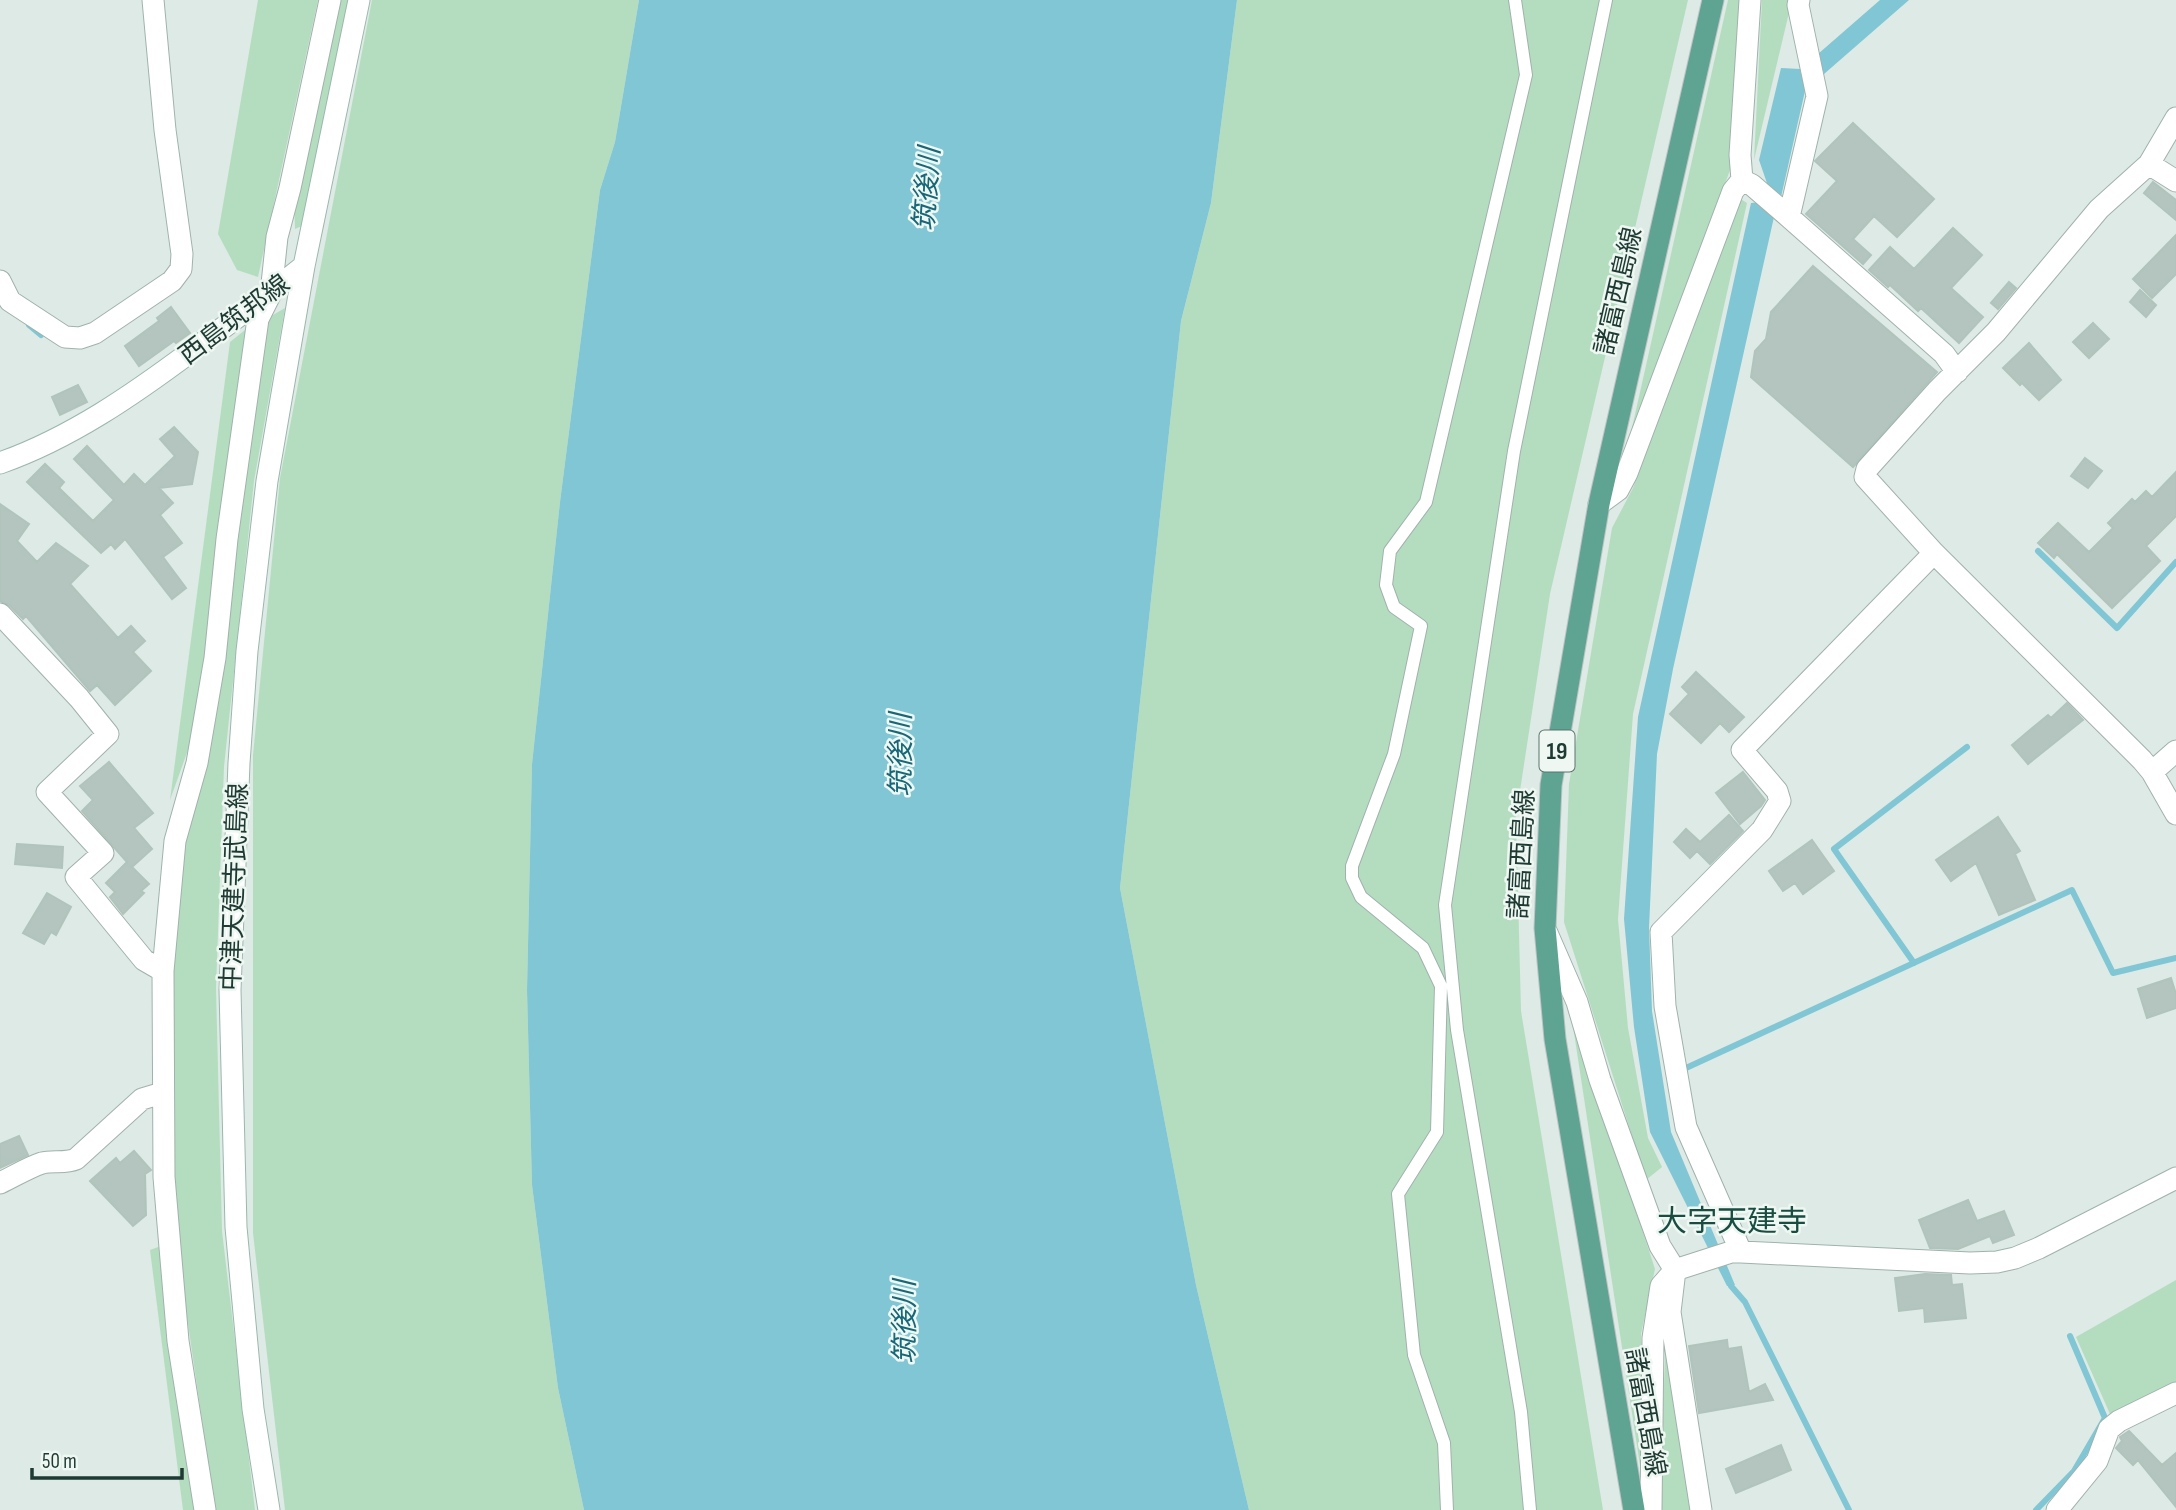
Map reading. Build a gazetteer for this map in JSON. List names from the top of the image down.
{
  "streets": {
    "main road": ["諸富西島線", "19"],
    "street": ["西島筑邦線", "中津天建寺武島線"]
  },
  "crossings": [
    ["西島筑邦線", "中津天建寺武島線"]
  ],
  "districts": ["大字天建寺"],
  "water": ["筑後川"],
  "scale_bar": "50 m"
}
